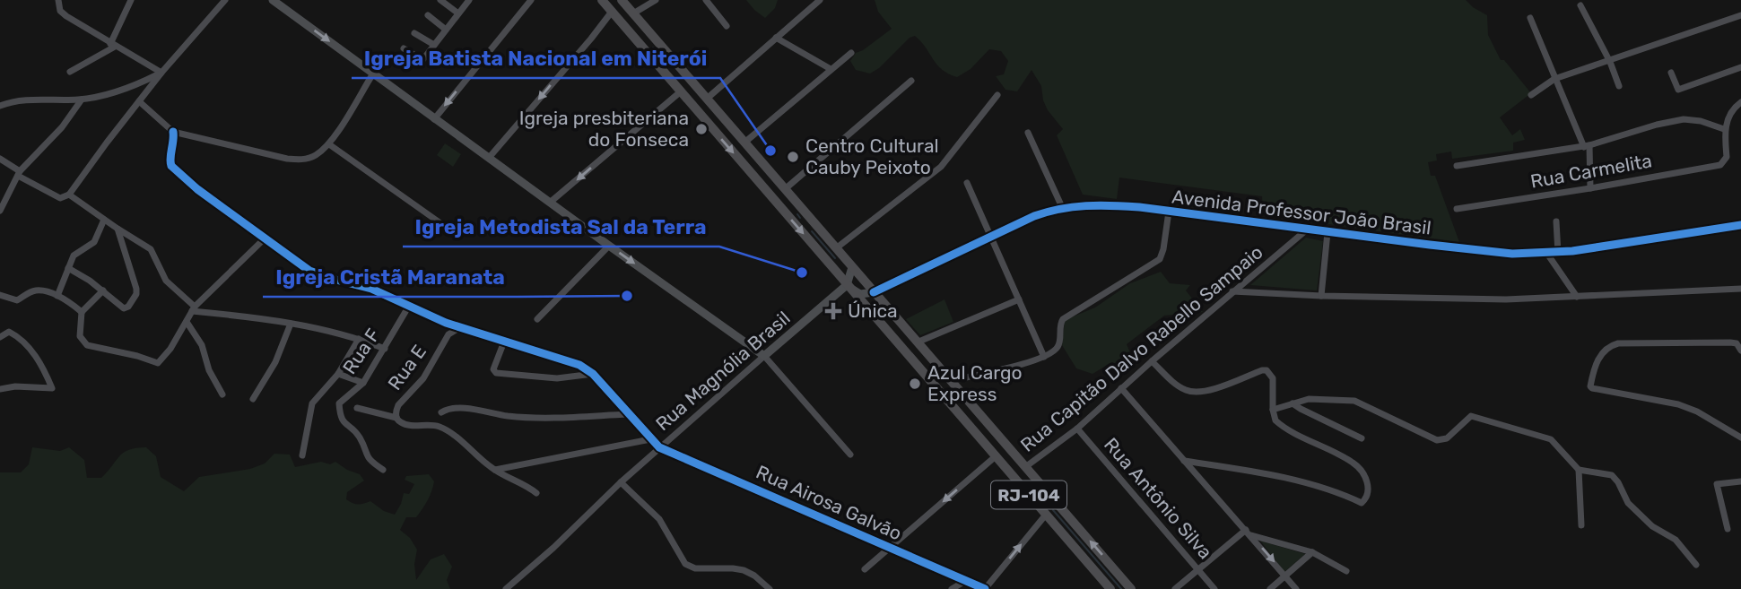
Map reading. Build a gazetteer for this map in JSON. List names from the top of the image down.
{
  "streets": {
    "highway": ["RJ-104"],
    "main road": ["Avenida Professor João Brasil", "Rua Magnólia Brasil"],
    "street": [
      "Rua Carmelita",
      "Rua Capitão Dalvo Rabello Sampaio",
      "Rua F",
      "Rua E",
      "Rua Antônio Silva",
      "Rua Airosa Galvão"
    ]
  },
  "crossings": [
    ["Avenida Professor João Brasil", "Rua Capitão Dalvo Rabello Sampaio"],
    ["Avenida Professor João Brasil", "RJ-104"],
    ["Rua Capitão Dalvo Rabello Sampaio", "RJ-104"],
    ["Rua Capitão Dalvo Rabello Sampaio", "Rua Antônio Silva"],
    ["Rua Magnólia Brasil", "RJ-104"],
    ["Rua Magnólia Brasil", "Rua Airosa Galvão"]
  ],
  "places": {
    "other": [
      "Igreja presbiteriana do Fonseca",
      "Igreja Batista Nacional em Niterói",
      "Centro Cultural Cauby Peixoto",
      "Igreja Metodista Sal da Terra",
      "Igreja Cristã Maranata",
      "Azul Cargo Express"
    ],
    "health": ["Única"]
  }
}
